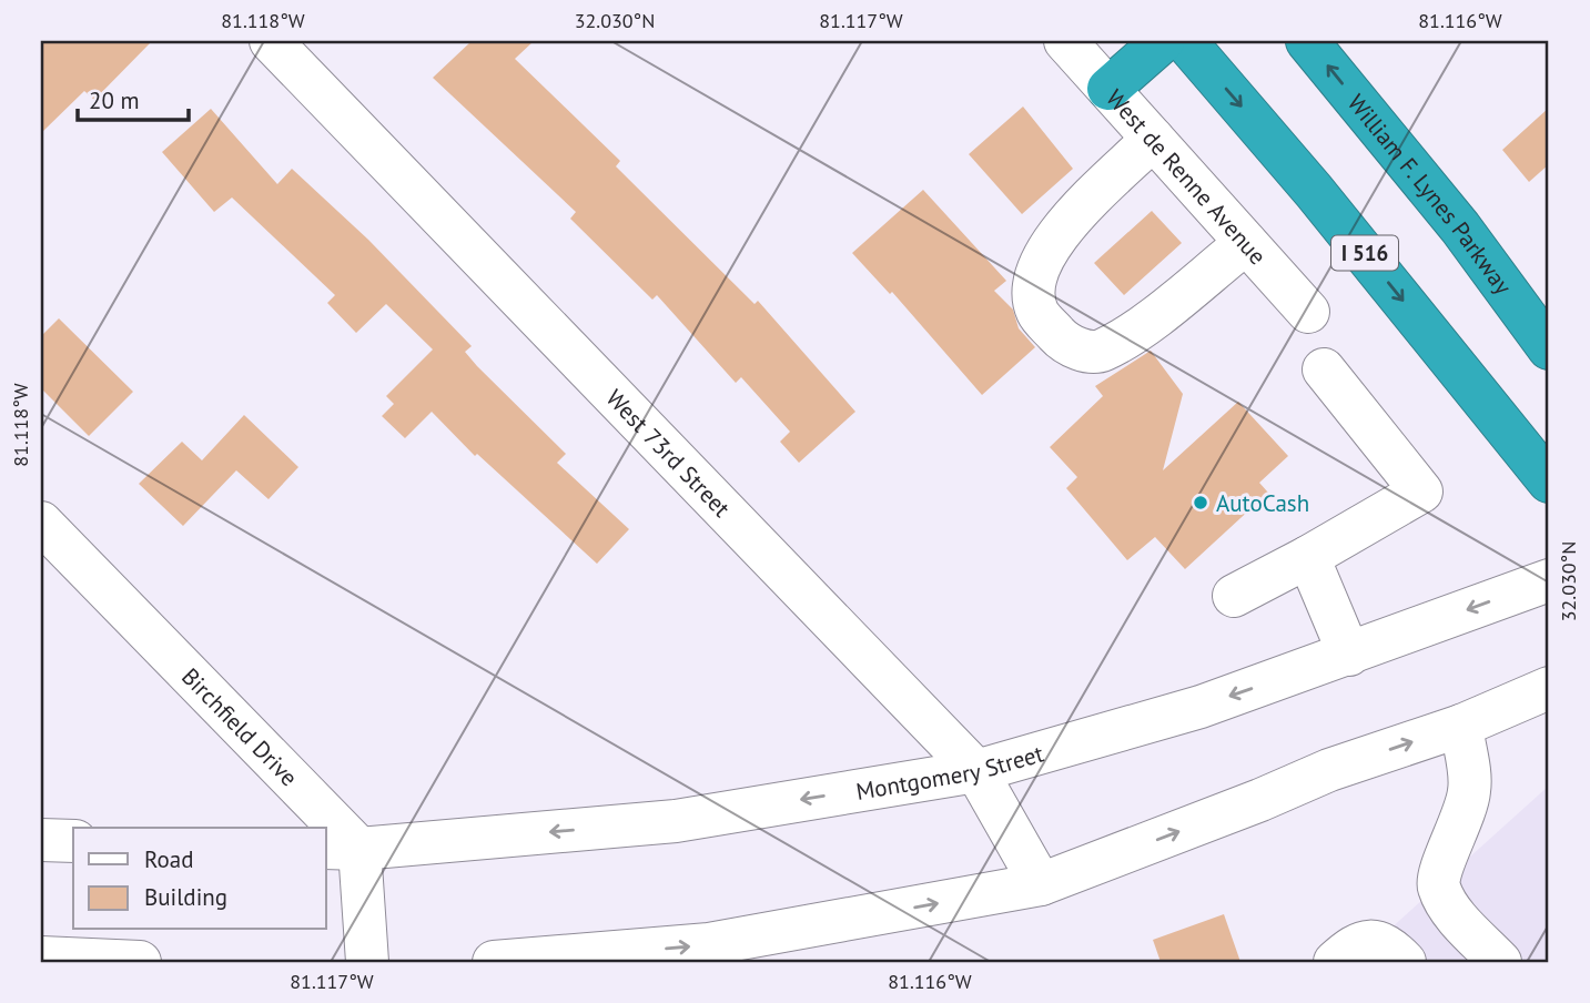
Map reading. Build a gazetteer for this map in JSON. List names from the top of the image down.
{
  "streets": {
    "highway": ["William F. Lynes Parkway", "I 516"],
    "street": [
      "West de Renne Avenue",
      "West 73rd Street",
      "Birchfield Drive",
      "Montgomery Street"
    ]
  },
  "crossings": [
    ["West 73rd Street", "Montgomery Street"],
    ["Birchfield Drive", "Montgomery Street"]
  ],
  "places": ["AutoCash"],
  "legend": ["Road", "Building"],
  "scale_bar": "20 m",
  "coordinates": [
    "81.118°W",
    "32.030°N",
    "81.117°W",
    "81.116°W"
  ]
}
